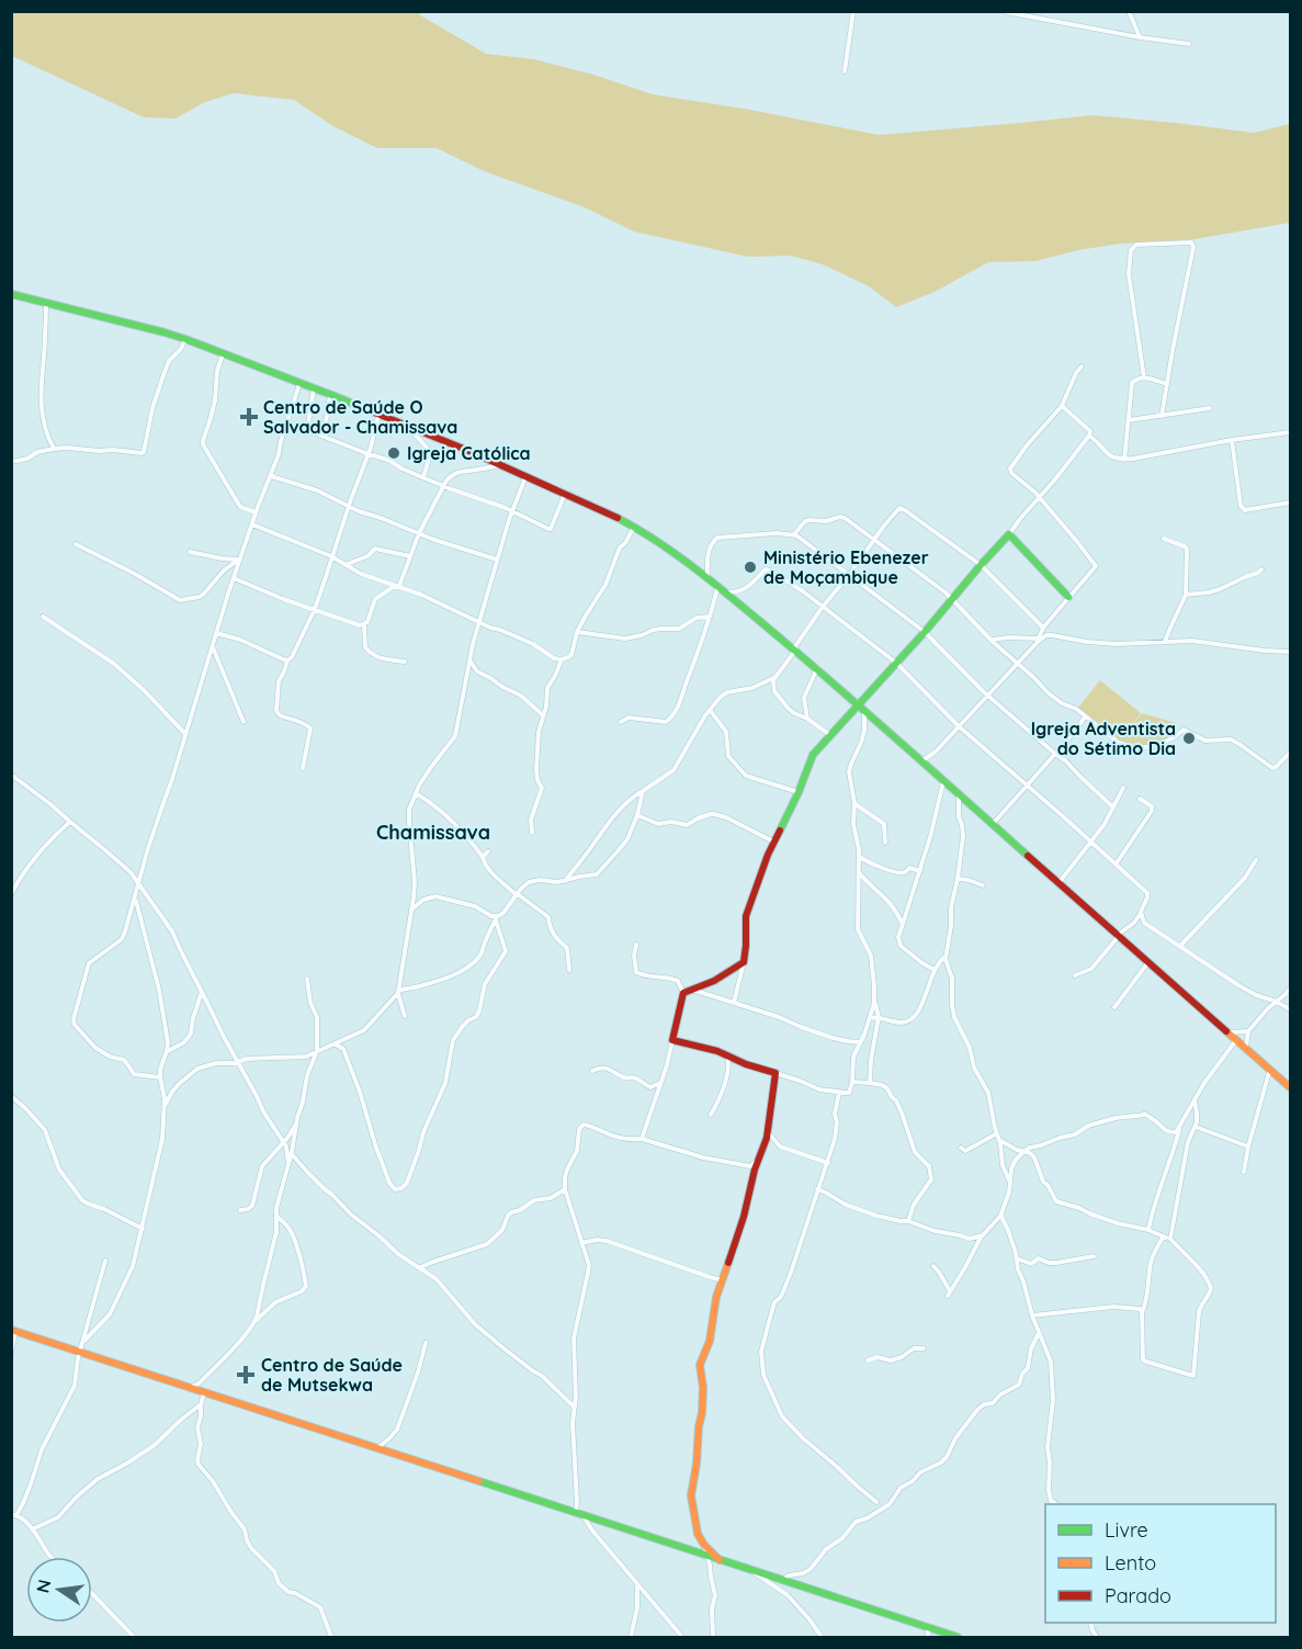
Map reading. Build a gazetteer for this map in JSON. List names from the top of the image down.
{
  "districts": ["Chamissava"],
  "places": {
    "health": ["Centro de Saúde O Salvador - Chamissava", "Centro de Saúde de Mutsekwa"],
    "other": ["Igreja Católica", "Ministério Ebenezer de Moçambique", "Igreja Adventista do Sétimo Dia"]
  },
  "legend": ["Livre", "Lento", "Parado"],
  "north": "left"
}
